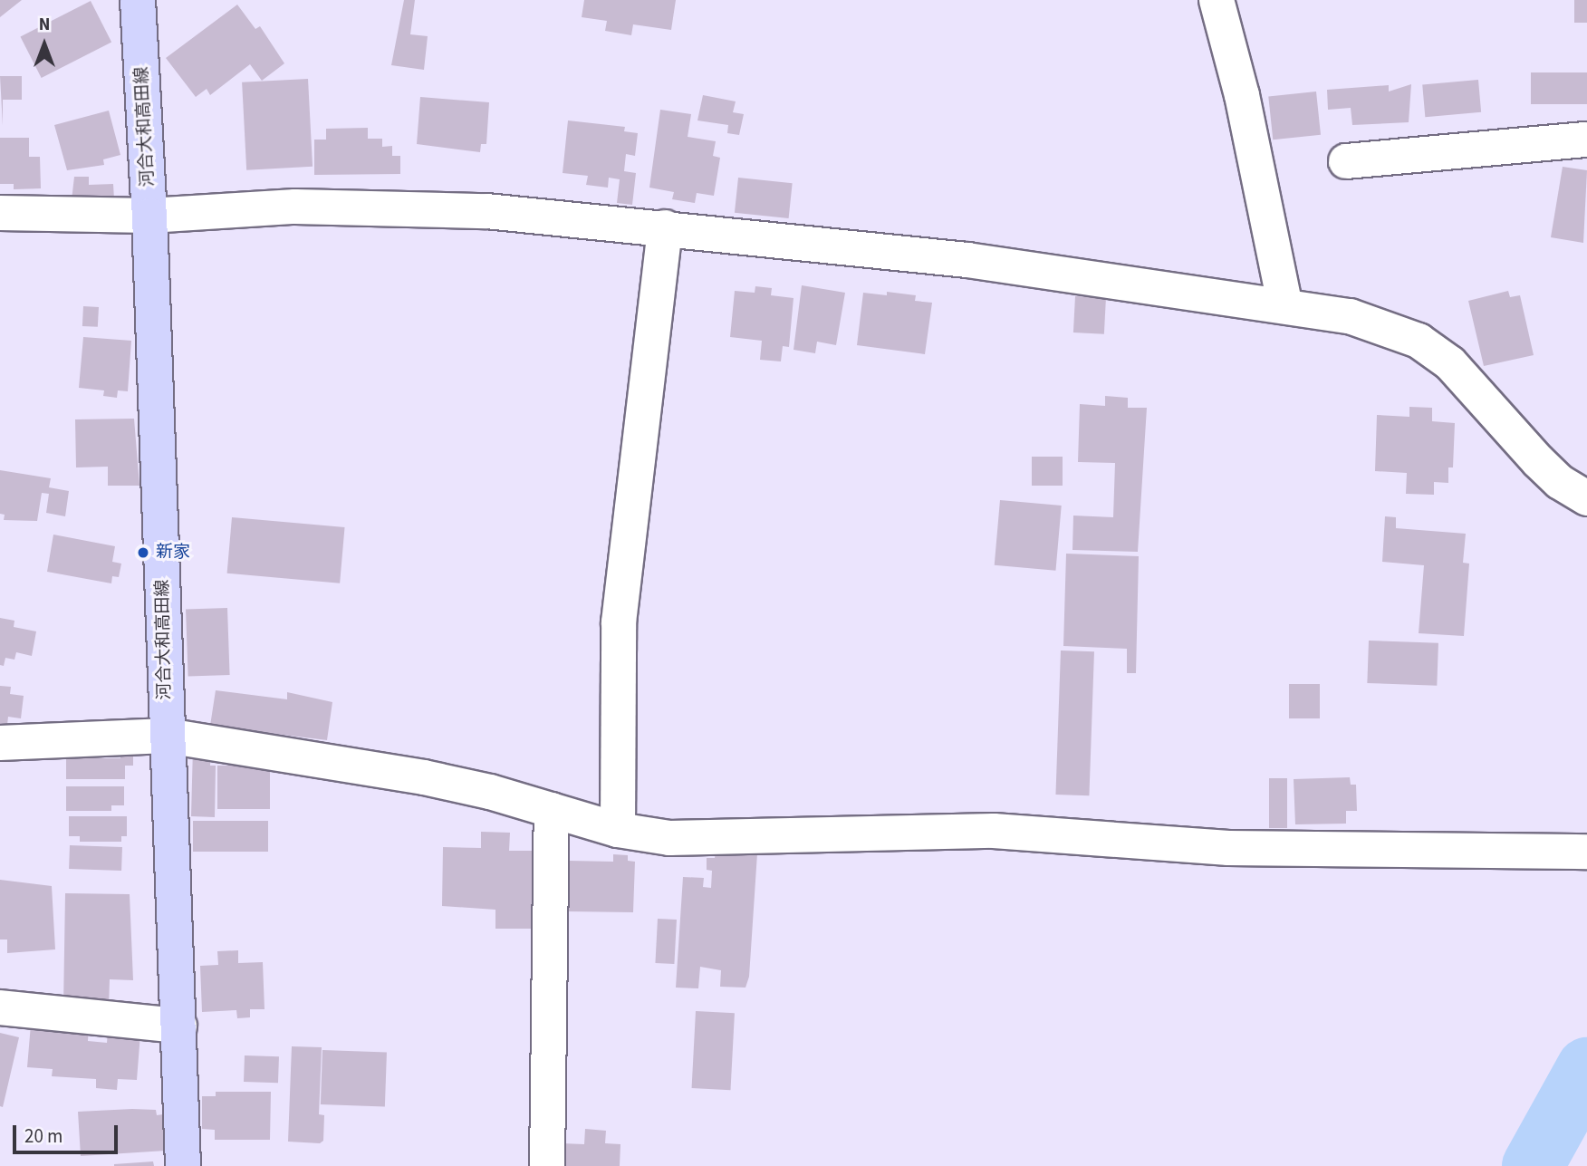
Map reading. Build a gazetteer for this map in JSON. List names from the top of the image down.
{
  "streets": {
    "main road": ["河合大和高田線"]
  },
  "places": ["新家"],
  "scale_bar": "20 m",
  "north": "top"
}
